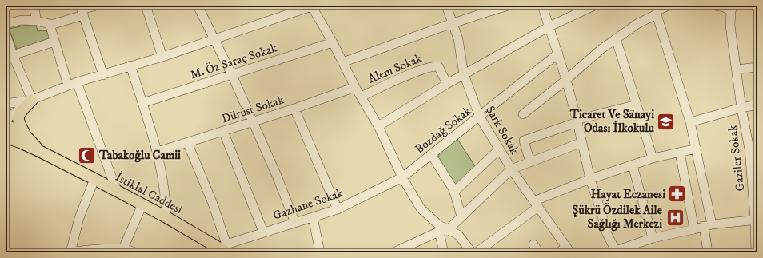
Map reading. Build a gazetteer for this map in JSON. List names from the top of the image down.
{
  "streets": {
    "main road": ["İstiklal Caddesi"],
    "street": [
      "M. Öz Saraç Sokak",
      "Alem Sokak",
      "Dürüst Sokak",
      "Bozdağ Sokak",
      "Şark Sokak",
      "Gaziler Sokak",
      "Gazhane Sokak"
    ]
  },
  "crossings": [
    ["Bozdağ Sokak", "Şark Sokak"],
    ["Bozdağ Sokak", "Gazhane Sokak"],
    ["İstiklal Caddesi", "Gazhane Sokak"]
  ],
  "places": {
    "school or university": ["Ticaret Ve Sanayi Odası İlkokulu"],
    "mosque": ["Tabakoğlu Camii"],
    "pharmacy": ["Hayat Eczanesi"],
    "hospital": ["Şükrü Özdilek Aile Sağlığı Merkezi"]
  }
}
